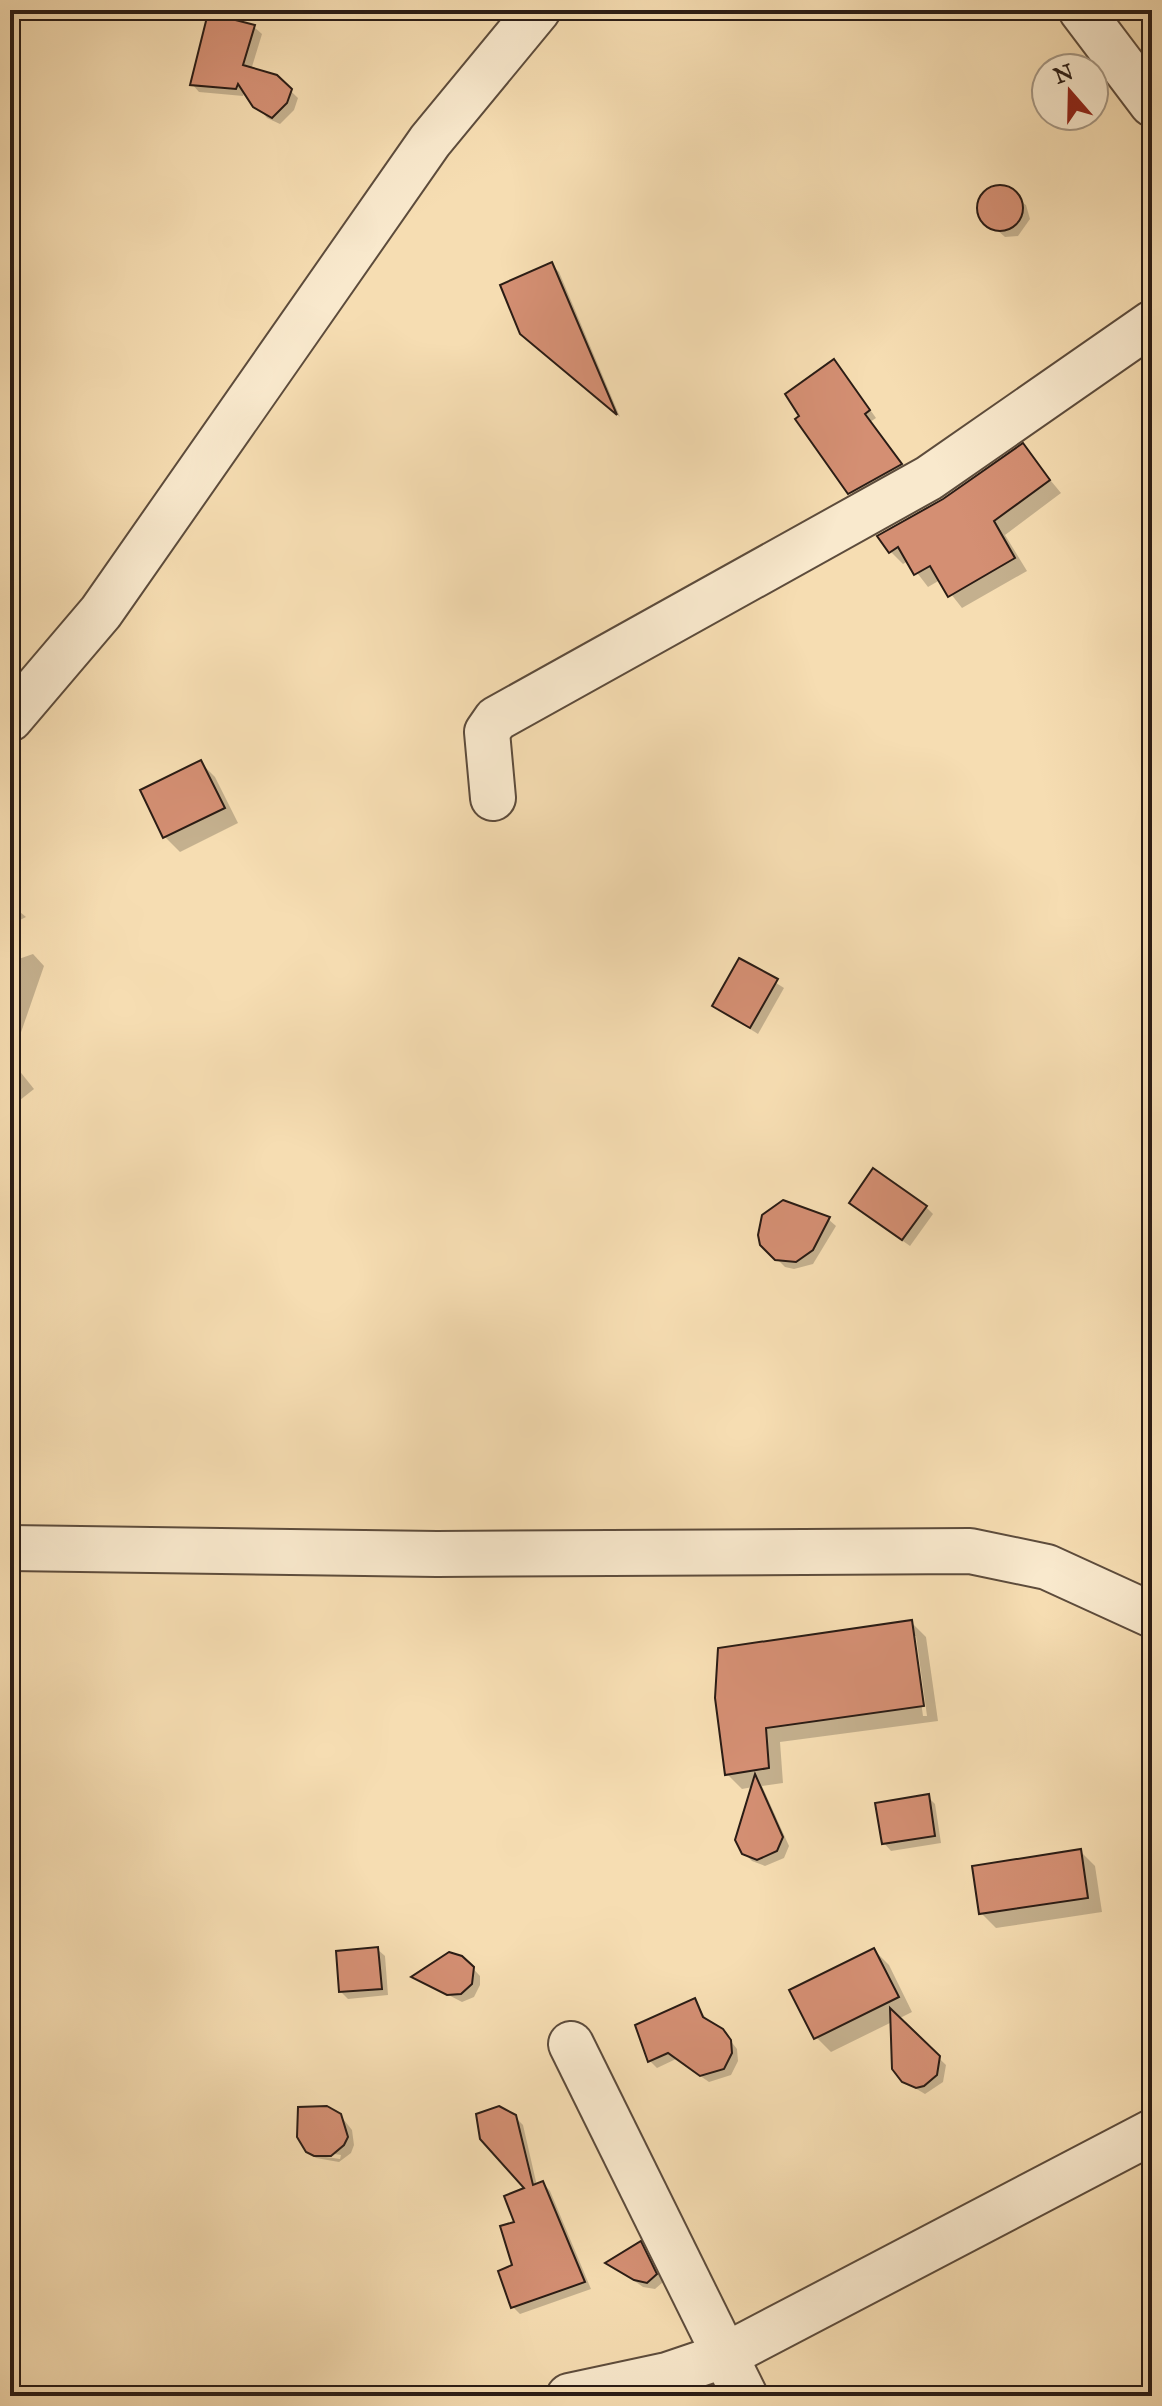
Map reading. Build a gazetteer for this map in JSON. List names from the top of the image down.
{
  "north": "top"
}
